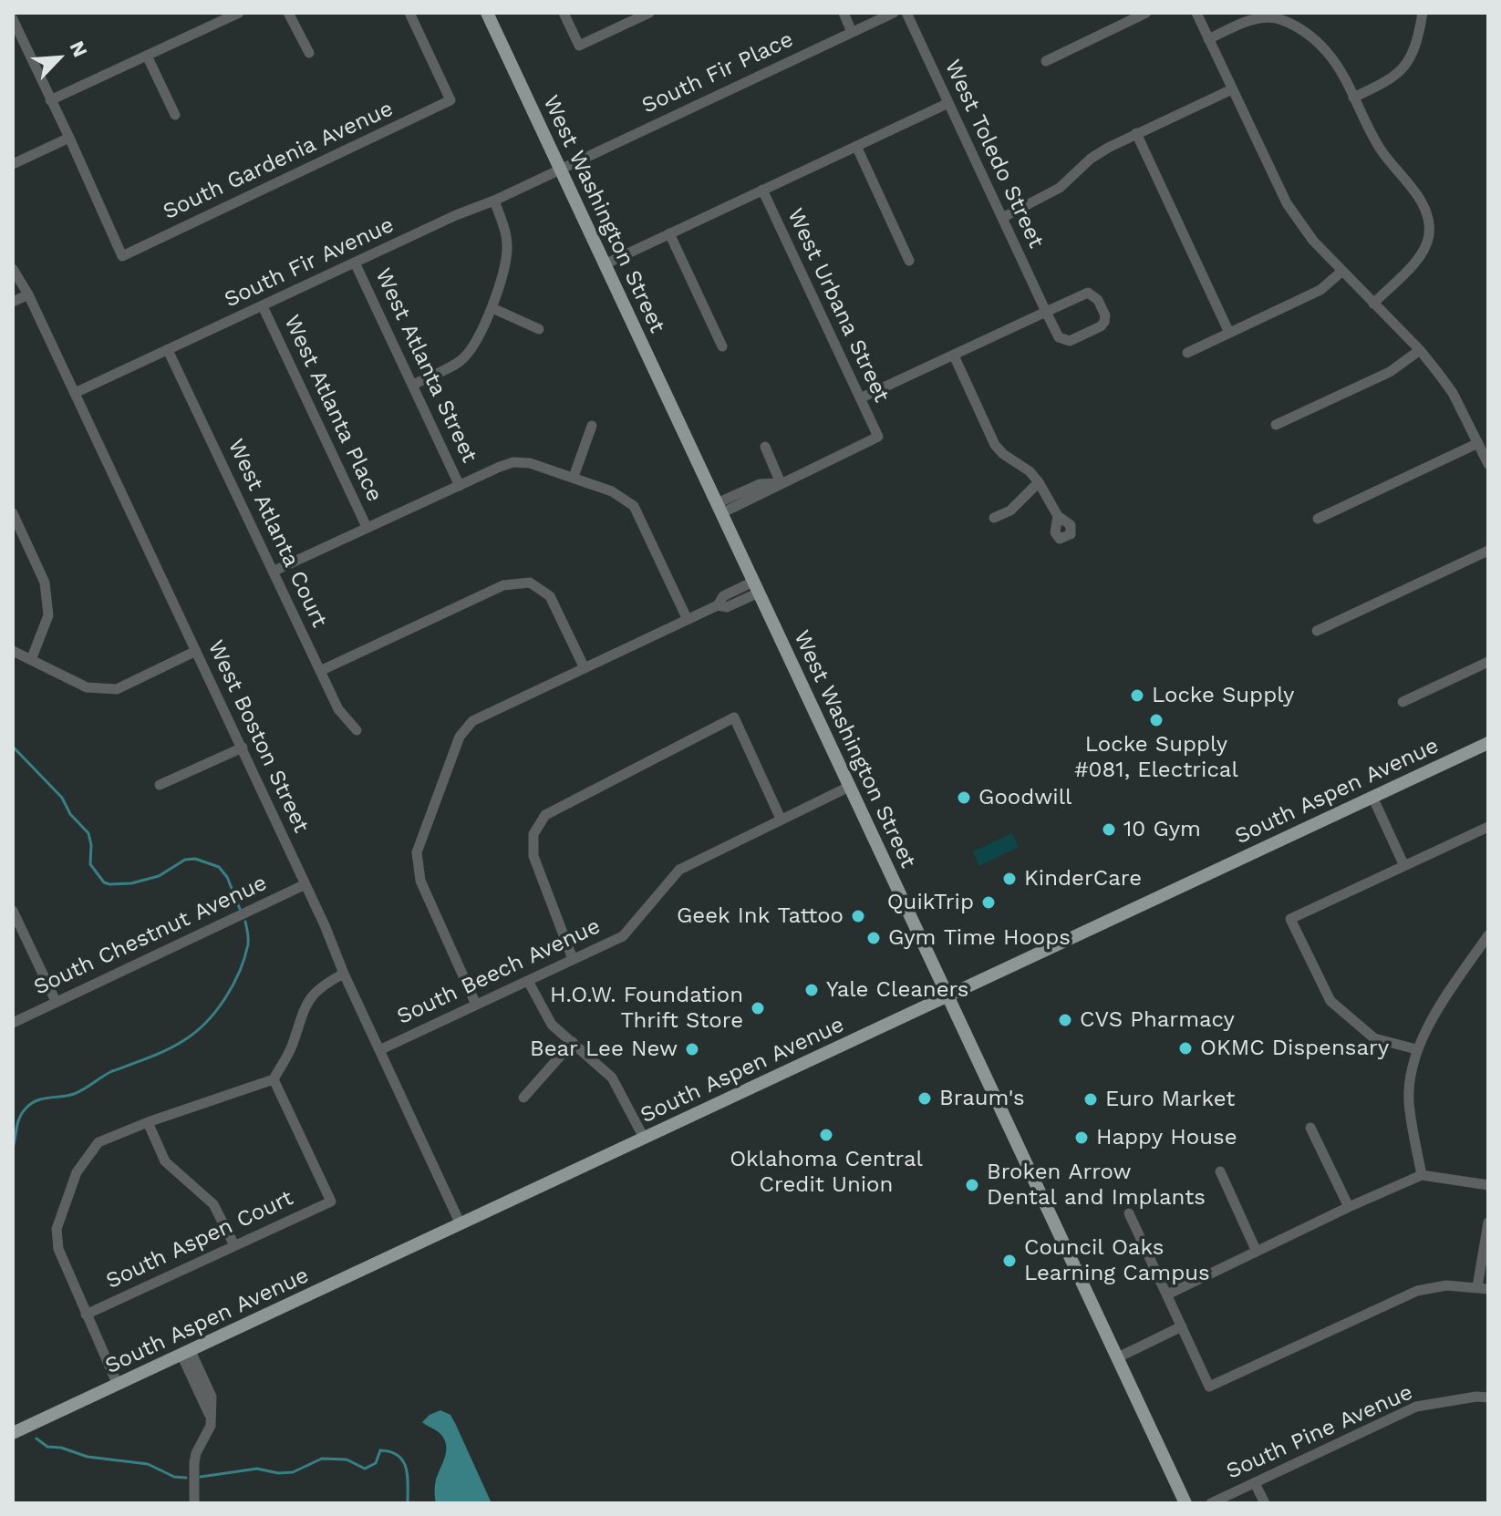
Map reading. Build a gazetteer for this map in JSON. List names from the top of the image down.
{
  "streets": {
    "main road": ["West Washington Street", "South Aspen Avenue"],
    "street": [
      "South Fir Place",
      "West Toledo Street",
      "South Gardenia Avenue",
      "South Fir Avenue",
      "West Urbana Street",
      "West Atlanta Street",
      "West Atlanta Place",
      "West Atlanta Court",
      "West Boston Street",
      "South Chestnut Avenue",
      "South Beech Avenue",
      "South Aspen Court",
      "South Pine Avenue"
    ]
  },
  "crossings": [
    ["South Fir Place", "West Washington Street"],
    ["South Fir Place", "South Fir Avenue"],
    ["West Washington Street", "South Fir Avenue"],
    ["West Washington Street", "South Aspen Avenue"],
    ["West Washington Street", "South Beech Avenue"],
    ["South Fir Avenue", "West Atlanta Street"],
    ["South Fir Avenue", "West Atlanta Place"],
    ["South Fir Avenue", "West Atlanta Court"],
    ["South Fir Avenue", "West Boston Street"],
    ["West Boston Street", "South Aspen Avenue"],
    ["West Boston Street", "South Chestnut Avenue"],
    ["West Boston Street", "South Beech Avenue"]
  ],
  "places": [
    "Locke Supply",
    "Locke Supply #081, Electrical",
    "Goodwill",
    "10 Gym",
    "KinderCare",
    "QuikTrip",
    "Geek Ink Tattoo",
    "Gym Time Hoops",
    "Yale Cleaners",
    "H.O.W. Foundation Thrift Store",
    "CVS Pharmacy",
    "OKMC Dispensary",
    "Bear Lee New",
    "Braum's",
    "Euro Market",
    "Oklahoma Central Credit Union",
    "Happy House",
    "Broken Arrow Dental and Implants",
    "Council Oaks Learning Campus"
  ],
  "north": "top right"
}
